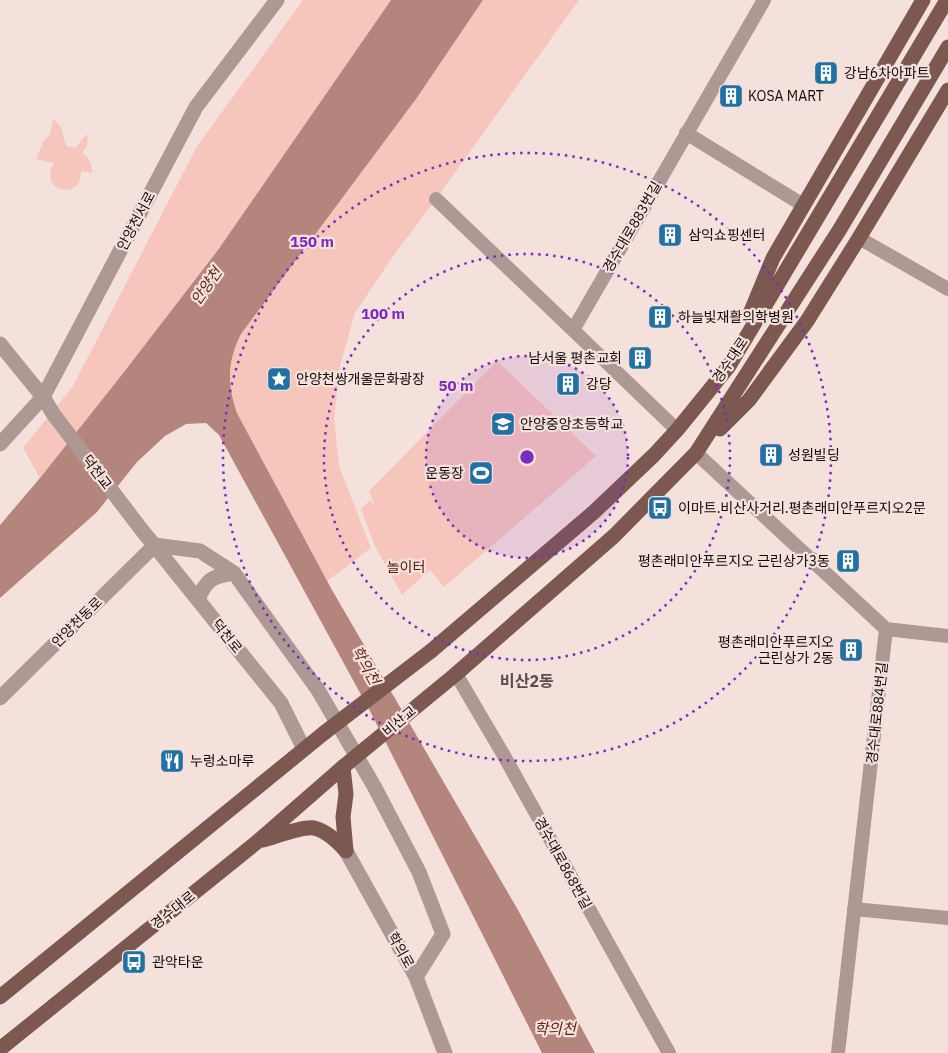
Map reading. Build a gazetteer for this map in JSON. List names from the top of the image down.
{
  "streets": {
    "main road": ["경수대로", "비산교"],
    "street": [
      "안양천서로",
      "경수대로883번길",
      "덕천교",
      "안양천동로",
      "덕천로",
      "경수대로884번길",
      "경수대로868번길",
      "학의로"
    ]
  },
  "crossings": [
    ["안양천서로", "덕천교"],
    ["경수대로", "덕천로"],
    ["경수대로", "비산교"],
    ["경수대로", "경수대로868번길"],
    ["덕천교", "덕천로"],
    ["안양천동로", "덕천로"],
    ["비산교", "경수대로868번길"]
  ],
  "districts": ["비산2동"],
  "water": ["안양천", "학의천"],
  "parks": ["놀이터"],
  "places": {
    "building": [
      "강남6차아파트",
      "KOSA MART",
      "삼익쇼핑센터",
      "하늘빛재활의학병원",
      "남서울 평촌교회",
      "강당",
      "성원빌딩",
      "평촌래미안푸르지오 근린상가3동",
      "평촌래미안푸르지오 근린상가 2동"
    ],
    "place": ["안양천쌍개울문화광장"],
    "school or university": ["안양중앙초등학교"],
    "sports": ["운동장"],
    "bus stop": ["이마트.비산사거리.평촌래미안푸르지오2문", "관악타운"],
    "restaurant": ["누렁소마루"]
  },
  "rings": ["150 m", "100 m", "50 m"]
}
